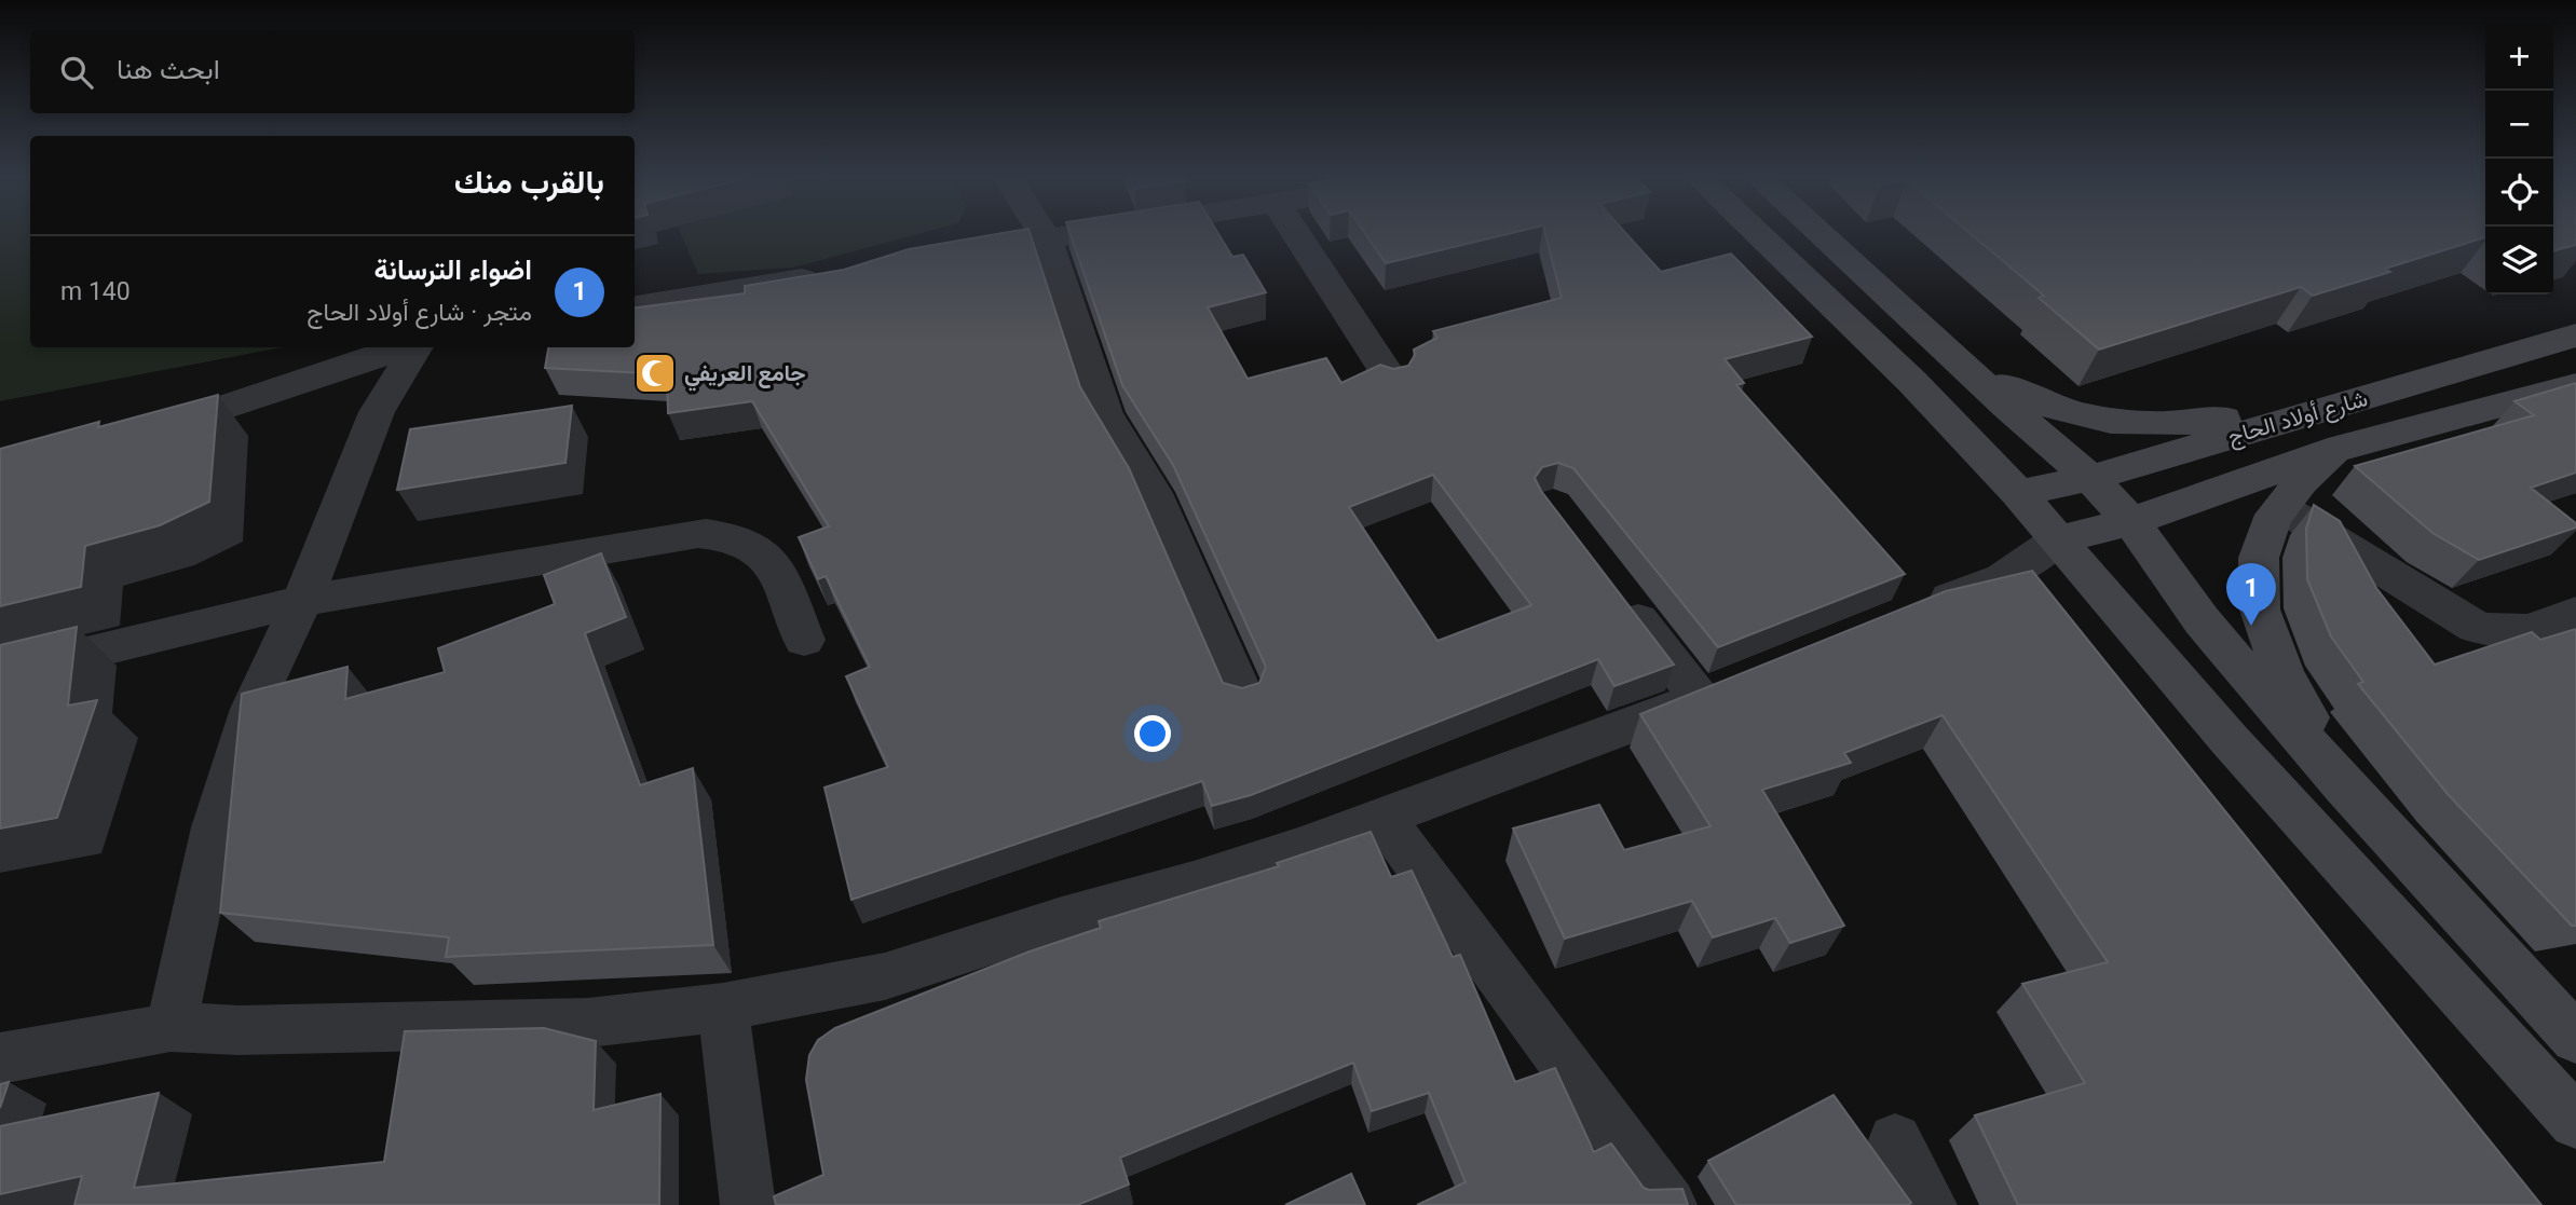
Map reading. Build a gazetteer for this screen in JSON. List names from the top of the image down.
{
  "streets": {
    "main road": ["شارع أولاد الحاج"]
  },
  "places": {
    "mosque": ["جامع العريفي"]
  },
  "page": {
    "map_buttons": ["+", "−"],
    "search": "ابحث هنا",
    "heading": "بالقرب منك",
    "list": [
      {
        "mark": "1",
        "name": "اضواء الترسانة",
        "note": "متجر · شارع أولاد الحاج",
        "value": "140 m"
      }
    ],
    "pins": "1"
  }
}
